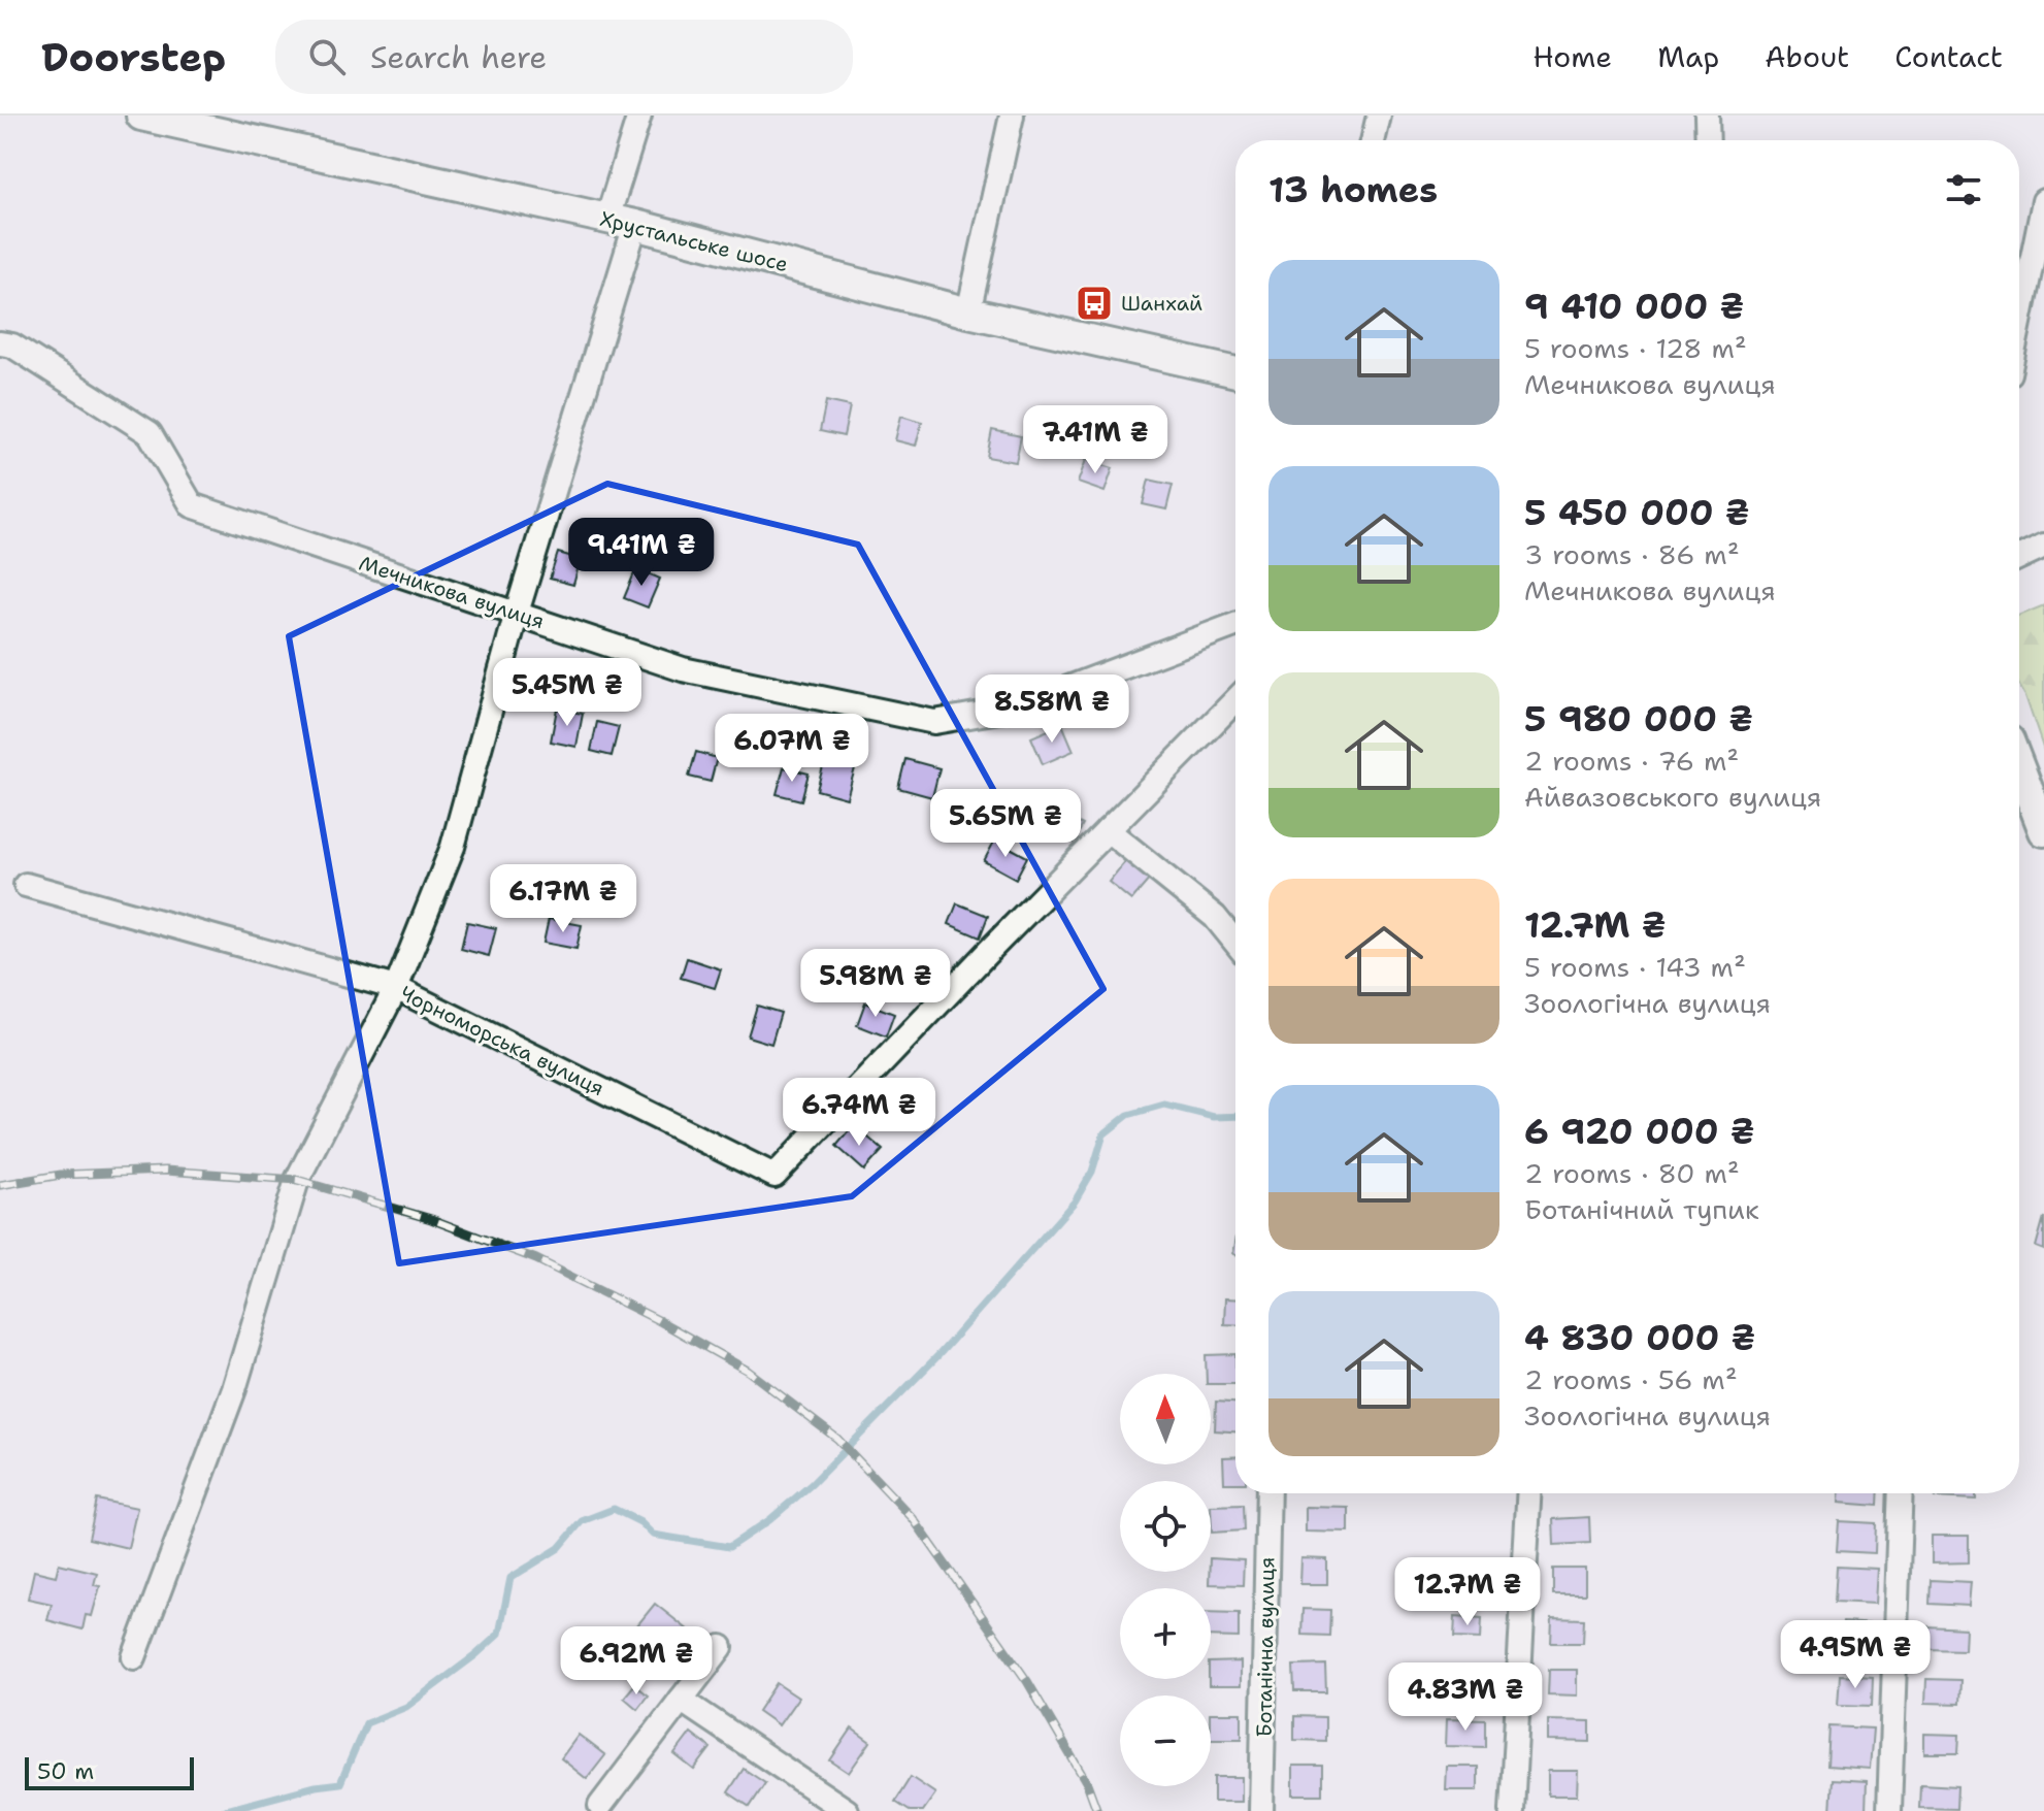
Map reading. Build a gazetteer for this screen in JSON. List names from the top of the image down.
{
  "streets": {
    "street": [
      "Хрустальське шосе",
      "Мечникова вулиця",
      "Чорноморська вулиця",
      "Ботанічна вулиця"
    ]
  },
  "places": {
    "bus stop": ["Шанхай"]
  },
  "scale_bar": "50 m",
  "north": "top",
  "page": {
    "header": "Doorstep",
    "search": "Search here",
    "nav": [
      "Home",
      "Map",
      "About",
      "Contact"
    ],
    "heading": "13 homes",
    "list": [
      {
        "name": "9 410 000 ₴",
        "note": "5 rooms · 128 m² · Мечникова вулиця"
      },
      {
        "name": "5 450 000 ₴",
        "note": "3 rooms · 86 m² · Мечникова вулиця"
      },
      {
        "name": "5 980 000 ₴",
        "note": "2 rooms · 76 m² · Айвазовського вулиця"
      },
      {
        "name": "12.7M ₴",
        "note": "5 rooms · 143 m² · Зоологічна вулиця"
      },
      {
        "name": "6 920 000 ₴",
        "note": "2 rooms · 80 m² · Ботанічний тупик"
      },
      {
        "name": "4 830 000 ₴",
        "note": "2 rooms · 56 m² · Зоологічна вулиця"
      }
    ],
    "price": [
      "7.41M ₴",
      "9.41M ₴",
      "5.45M ₴",
      "8.58M ₴",
      "6.07M ₴",
      "5.65M ₴",
      "6.17M ₴",
      "5.98M ₴",
      "6.74M ₴",
      "12.7M ₴",
      "4.95M ₴",
      "6.92M ₴",
      "4.83M ₴"
    ],
    "map_buttons": ["+", "−"],
    "scale": "50 m"
  }
}
